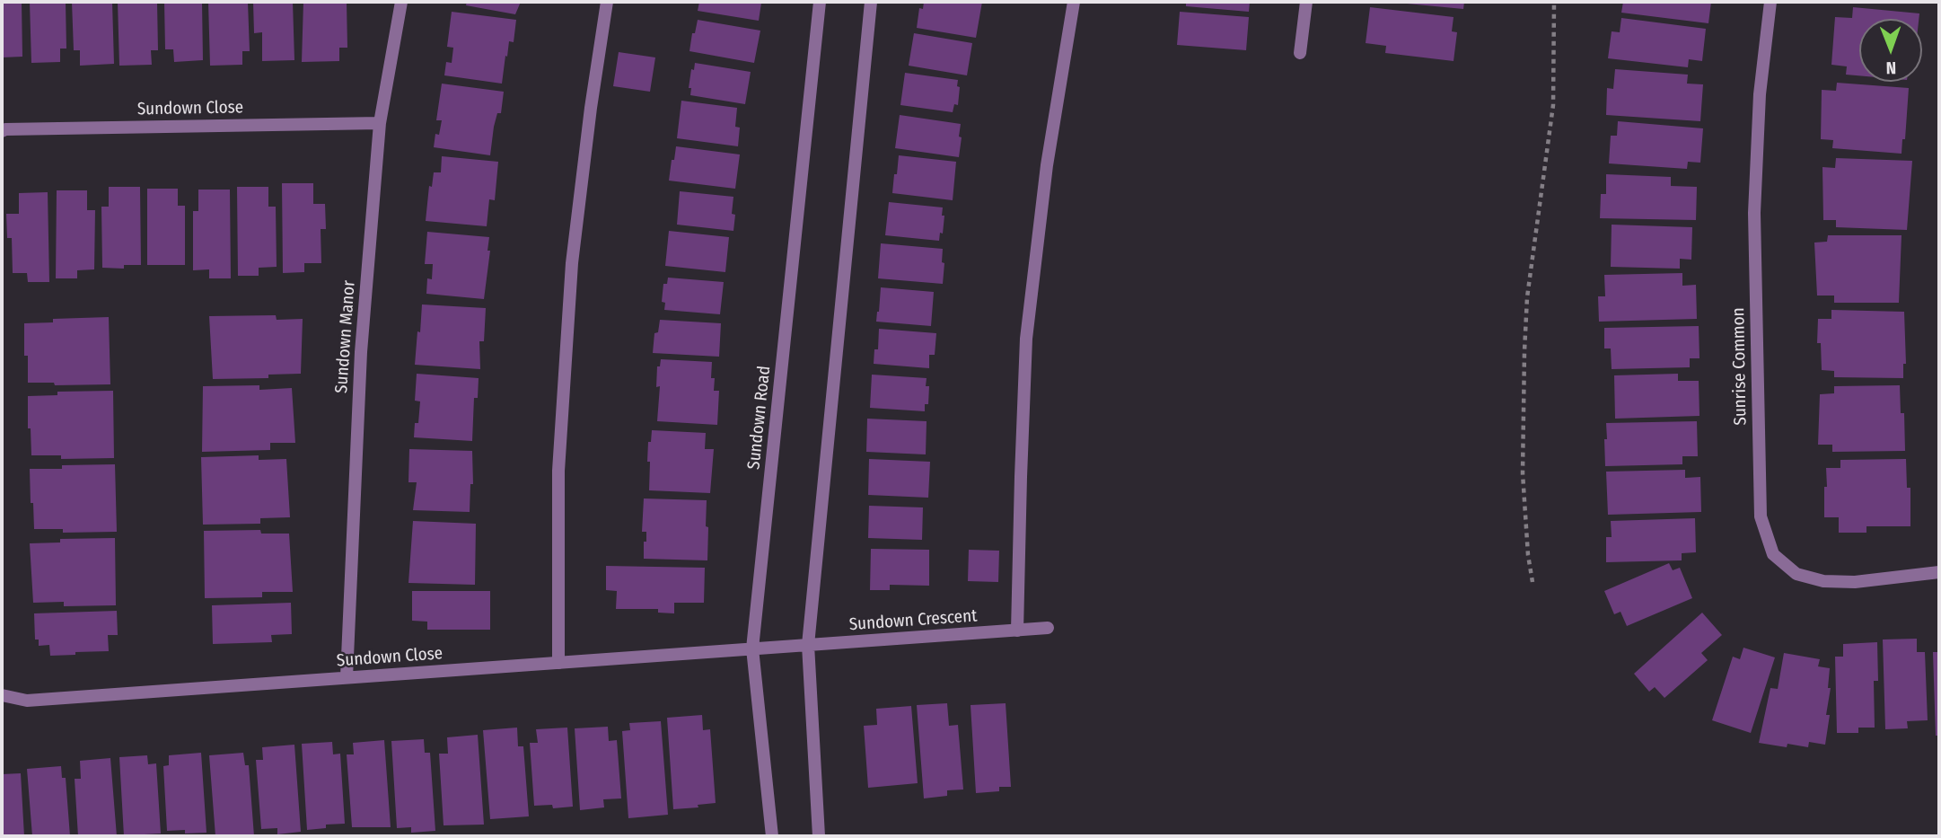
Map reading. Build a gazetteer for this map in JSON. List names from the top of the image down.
{
  "streets": {
    "street": [
      "Sundown Close",
      "Sundown Manor",
      "Sunrise Common",
      "Sundown Road",
      "Sundown Crescent"
    ]
  },
  "crossings": [
    ["Sundown Close", "Sundown Manor"],
    ["Sundown Close", "Sundown Road"],
    ["Sundown Close", "Sundown Crescent"]
  ],
  "north": "bottom"
}
